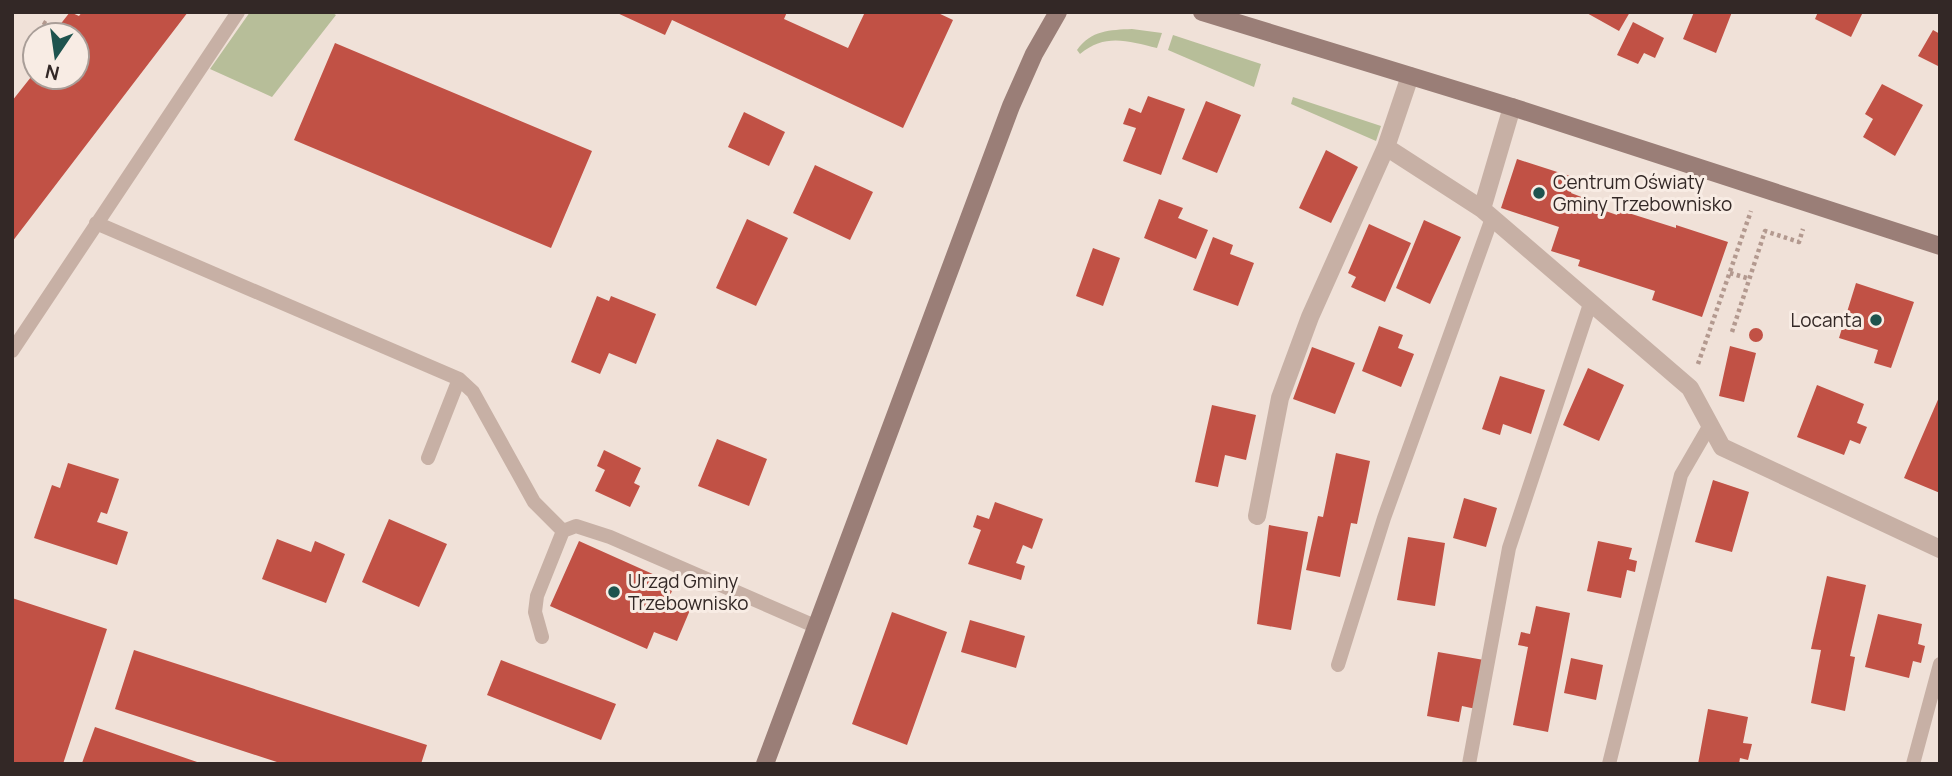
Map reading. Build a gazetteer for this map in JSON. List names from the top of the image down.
{
  "places": ["Centrum Oświaty Gminy Trzebownisko", "Locanta", "Urząd Gminy Trzebownisko"],
  "north": "bottom"
}
